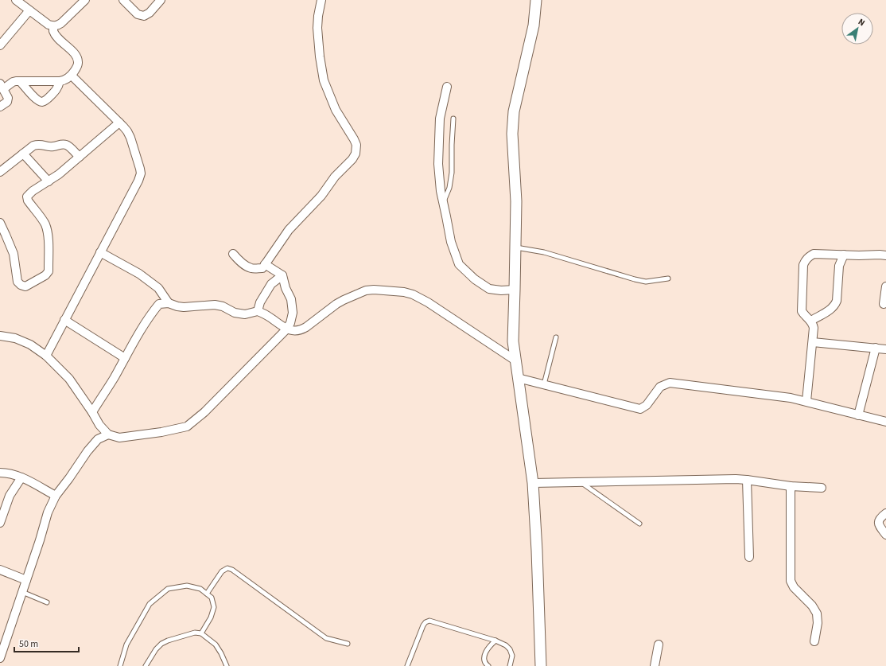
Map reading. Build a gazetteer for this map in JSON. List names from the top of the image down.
{
  "scale_bar": "50 m",
  "north": "top right"
}
